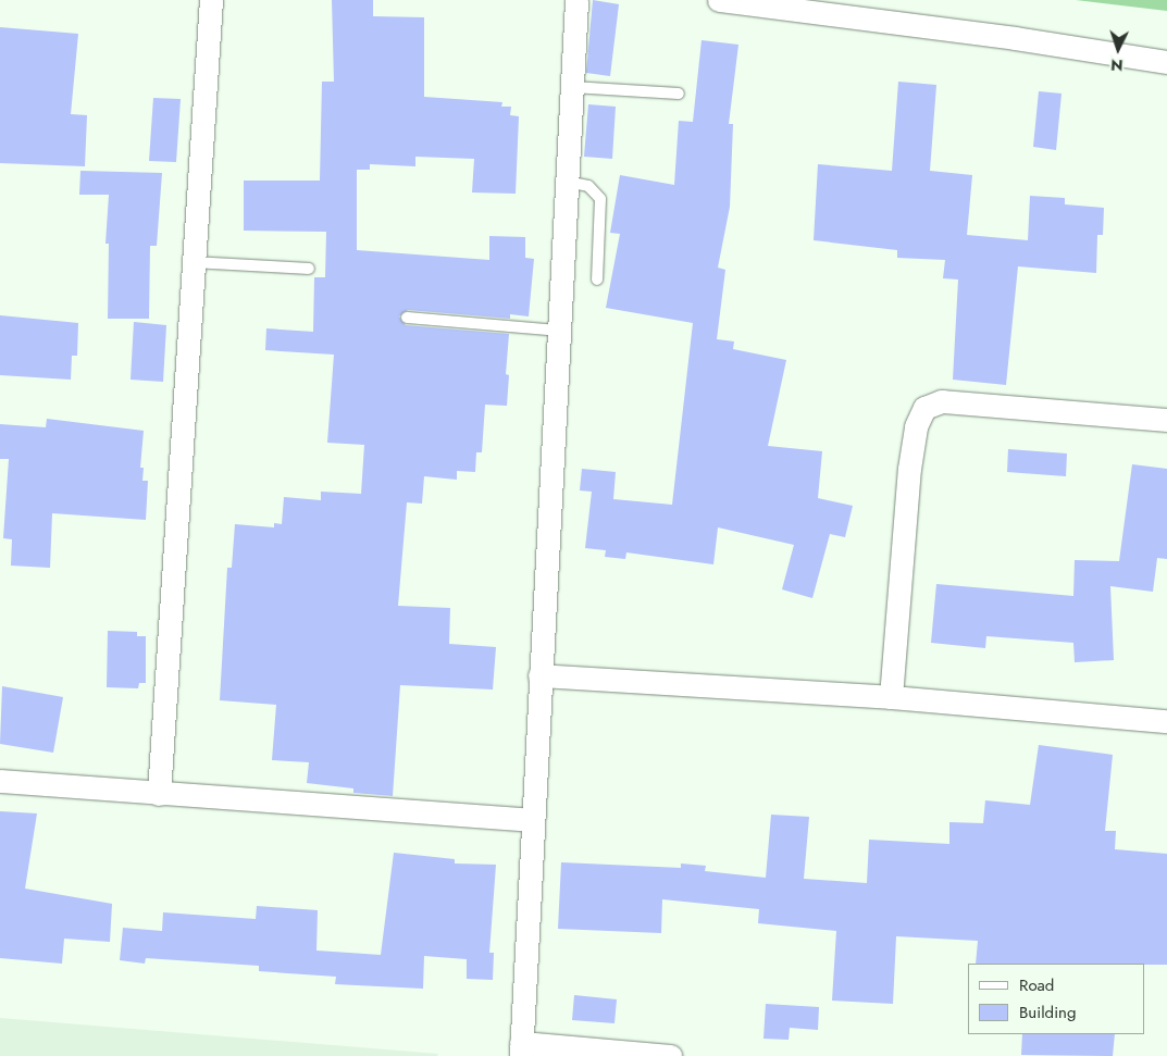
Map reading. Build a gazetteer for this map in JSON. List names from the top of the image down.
{
  "legend": ["Road", "Building"],
  "north": "bottom"
}
